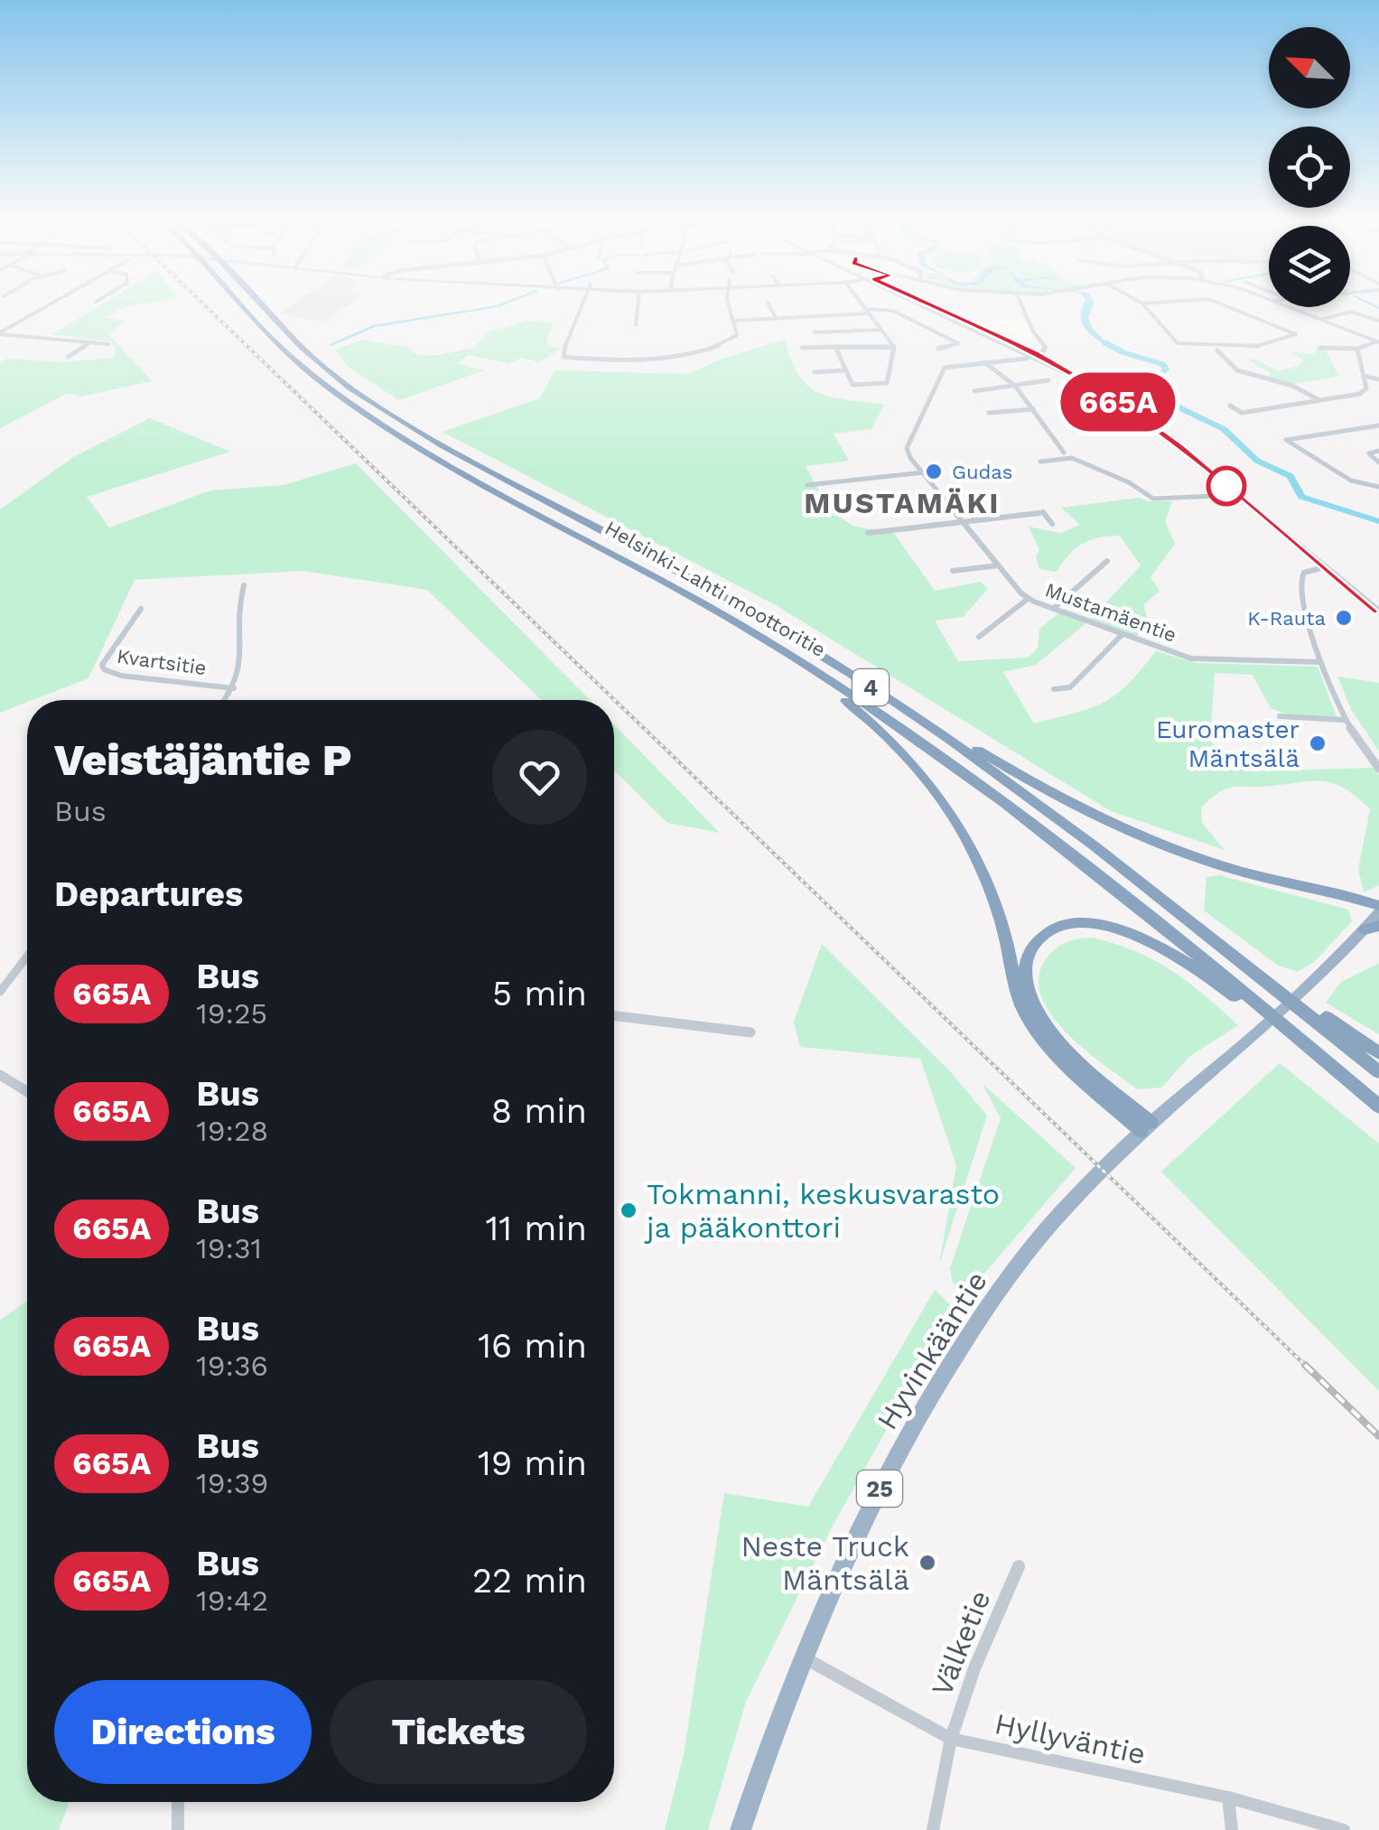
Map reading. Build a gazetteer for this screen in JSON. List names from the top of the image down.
{
  "streets": {
    "highway": [
      "Helsinki-Lahti moottoritie",
      "4",
      "Hyvinkääntie",
      "25"
    ],
    "street": [
      "Mustamäentie",
      "Kvartsitie",
      "Välketie",
      "Hyllyväntie"
    ]
  },
  "crossings": [
    ["Hyvinkääntie", "Hyllyväntie"],
    ["Välketie", "Hyllyväntie"]
  ],
  "districts": ["MUSTAMÄKI"],
  "places": [
    "Gudas",
    "K-Rauta",
    "Euromaster Mäntsälä",
    "Tokmanni, keskusvarasto ja pääkonttori",
    "Neste Truck Mäntsälä"
  ],
  "lines": ["bus line 665A"],
  "north": "top left",
  "page": {
    "on_map": "665A",
    "heading": [
      ["Veistäjäntie P", "Bus"],
      "Departures"
    ],
    "list": [
      {
        "mark": "665A",
        "name": "Bus",
        "note": "19:25",
        "value": "5 min"
      },
      {
        "mark": "665A",
        "name": "Bus",
        "note": "19:28",
        "value": "8 min"
      },
      {
        "mark": "665A",
        "name": "Bus",
        "note": "19:31",
        "value": "11 min"
      },
      {
        "mark": "665A",
        "name": "Bus",
        "note": "19:36",
        "value": "16 min"
      },
      {
        "mark": "665A",
        "name": "Bus",
        "note": "19:39",
        "value": "19 min"
      },
      {
        "mark": "665A",
        "name": "Bus",
        "note": "19:42",
        "value": "22 min"
      }
    ],
    "buttons": ["Directions", "Tickets"]
  }
}
